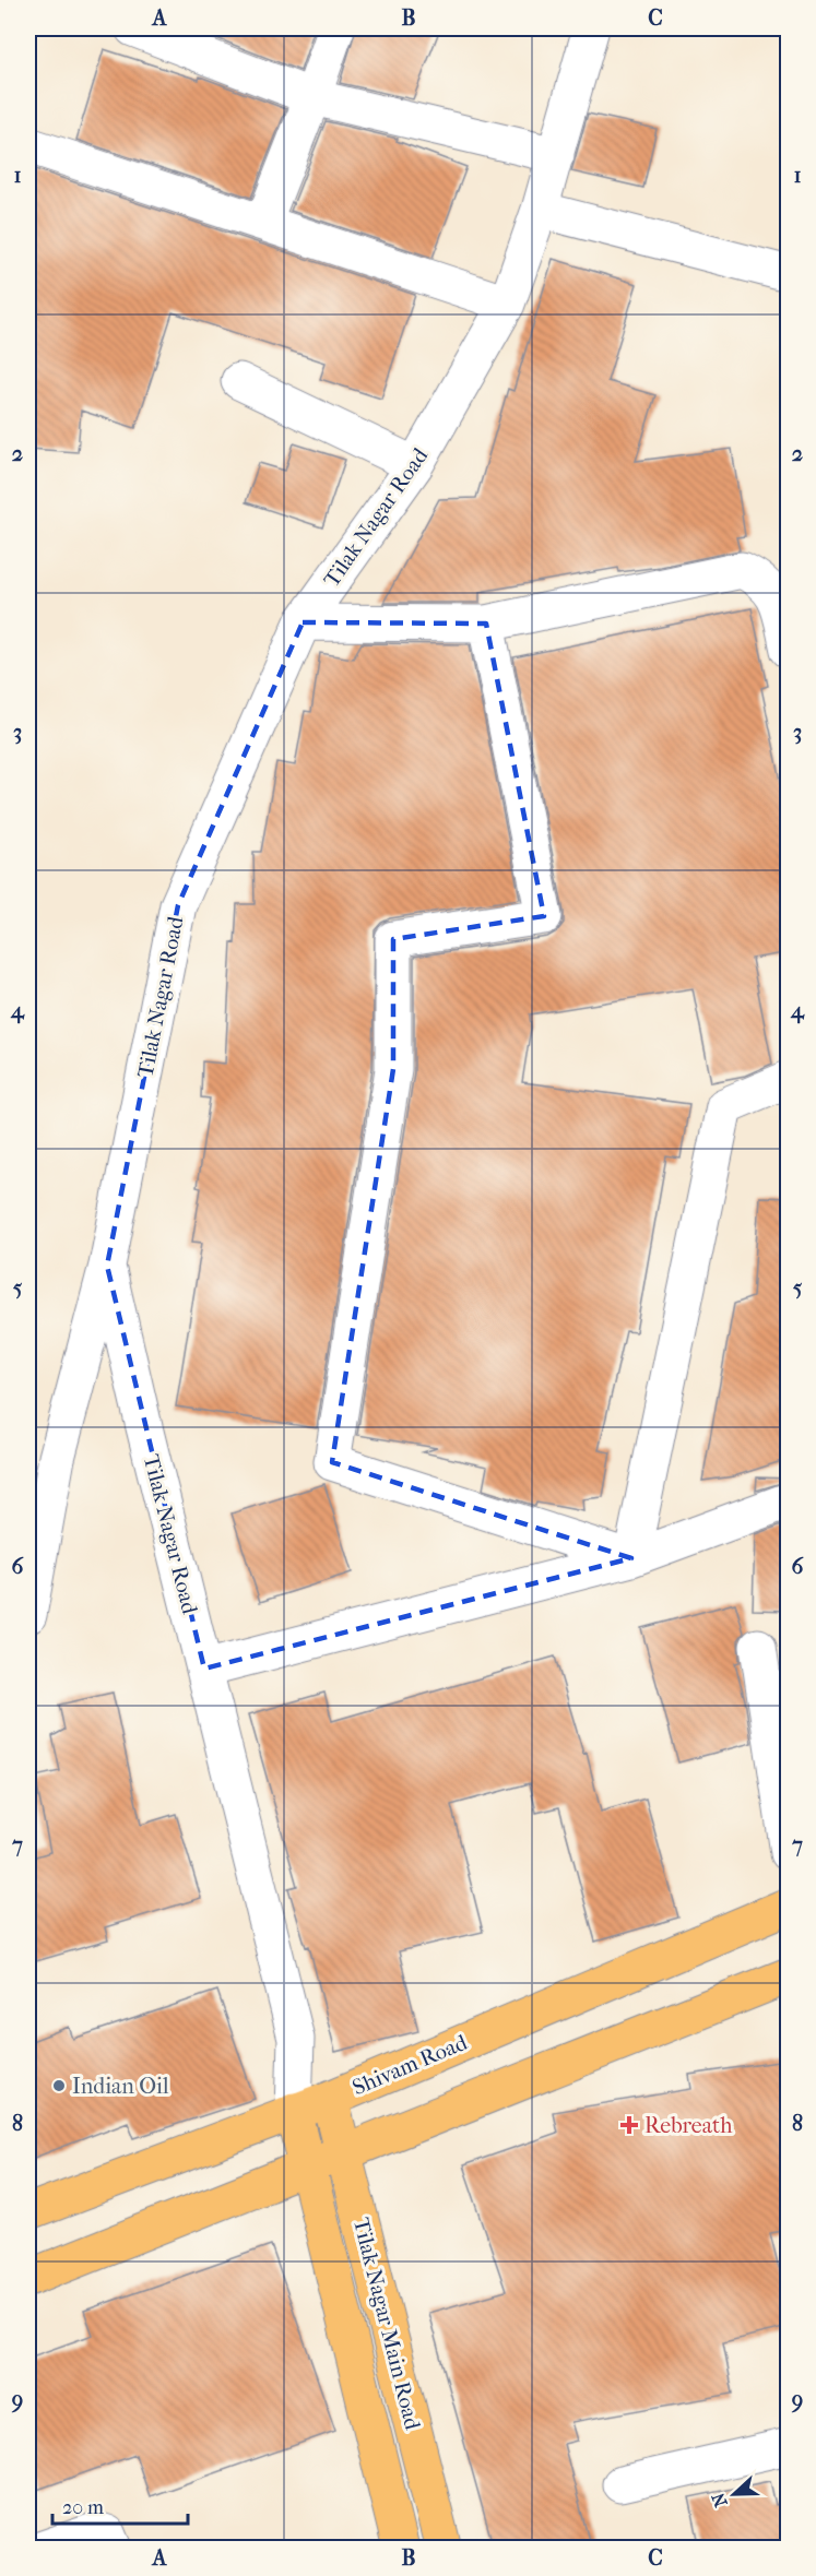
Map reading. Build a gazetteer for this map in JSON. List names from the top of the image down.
{
  "streets": {
    "main road": ["Shivam Road", "Tilak Nagar Main Road"],
    "street": ["Tilak Nagar Road"]
  },
  "crossings": [
    ["Tilak Nagar Road", "Shivam Road"],
    ["Tilak Nagar Road", "Tilak Nagar Main Road"],
    ["Shivam Road", "Tilak Nagar Main Road"]
  ],
  "places": {
    "other": ["Indian Oil"],
    "health": ["Rebreath"]
  },
  "scale_bar": "20 m",
  "north": "left",
  "grid": {
    "columns": ["A", "B", "C"],
    "rows": [
      "1",
      "2",
      "3",
      "4",
      "5",
      "6",
      "7",
      "8",
      "9"
    ]
  }
}
